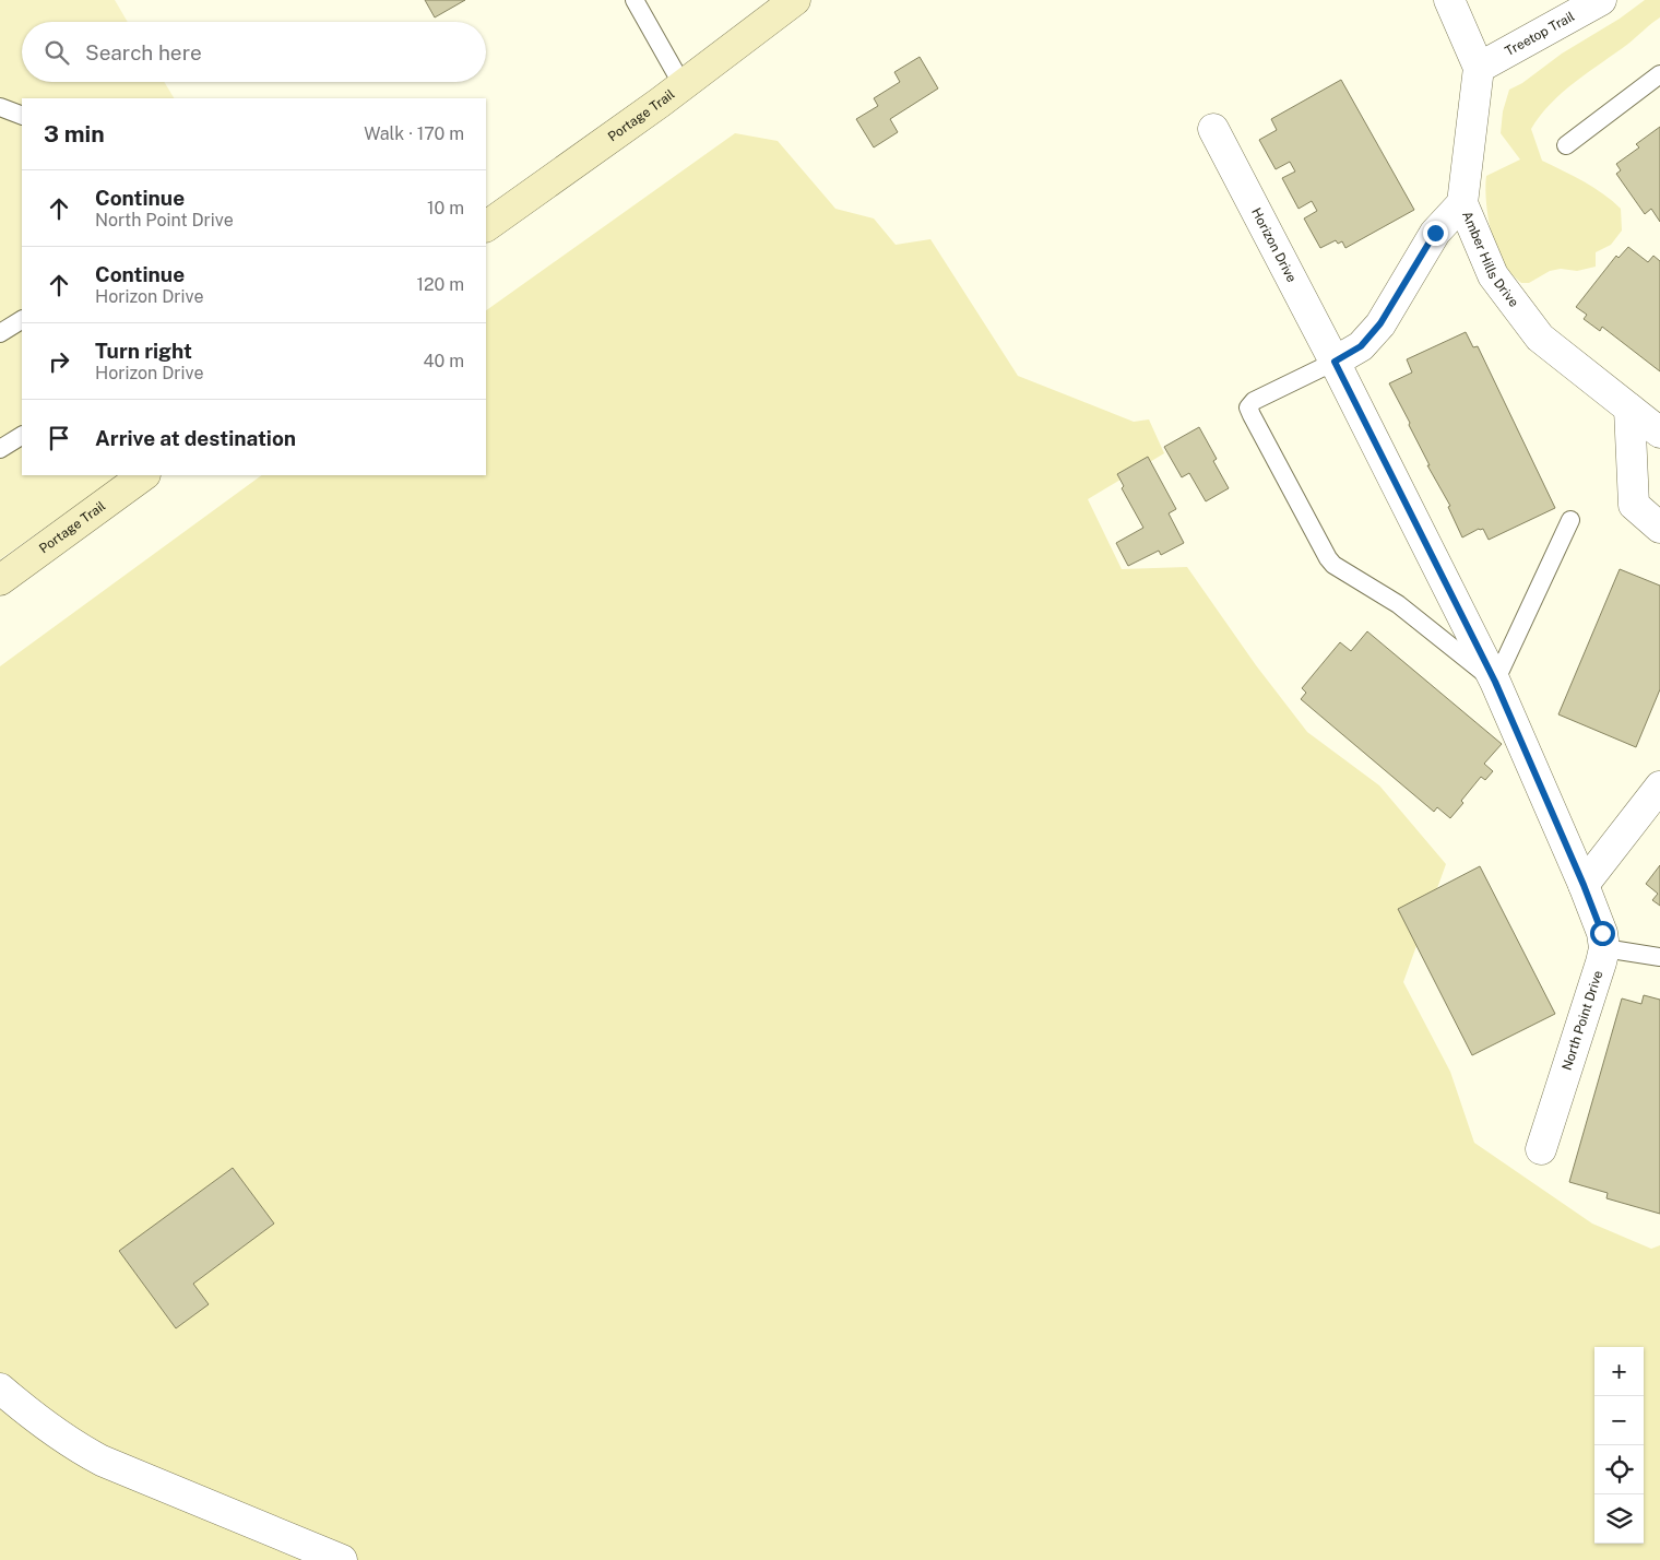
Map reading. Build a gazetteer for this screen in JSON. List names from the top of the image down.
{
  "streets": {
    "main road": ["Portage Trail"],
    "street": [
      "Treetop Trail",
      "Horizon Drive",
      "Amber Hills Drive",
      "North Point Drive"
    ]
  },
  "crossings": [
    ["Treetop Trail", "Amber Hills Drive"],
    ["Horizon Drive", "North Point Drive"]
  ],
  "page": {
    "search": "Search here",
    "heading": ["3 min", "Walk · 170 m"],
    "list": [
      ["Continue", "North Point Drive", "10 m"],
      ["Continue", "Horizon Drive", "120 m"],
      ["Turn right", "Horizon Drive", "40 m"],
      "Arrive at destination"
    ],
    "map_buttons": ["+", "−"]
  }
}
